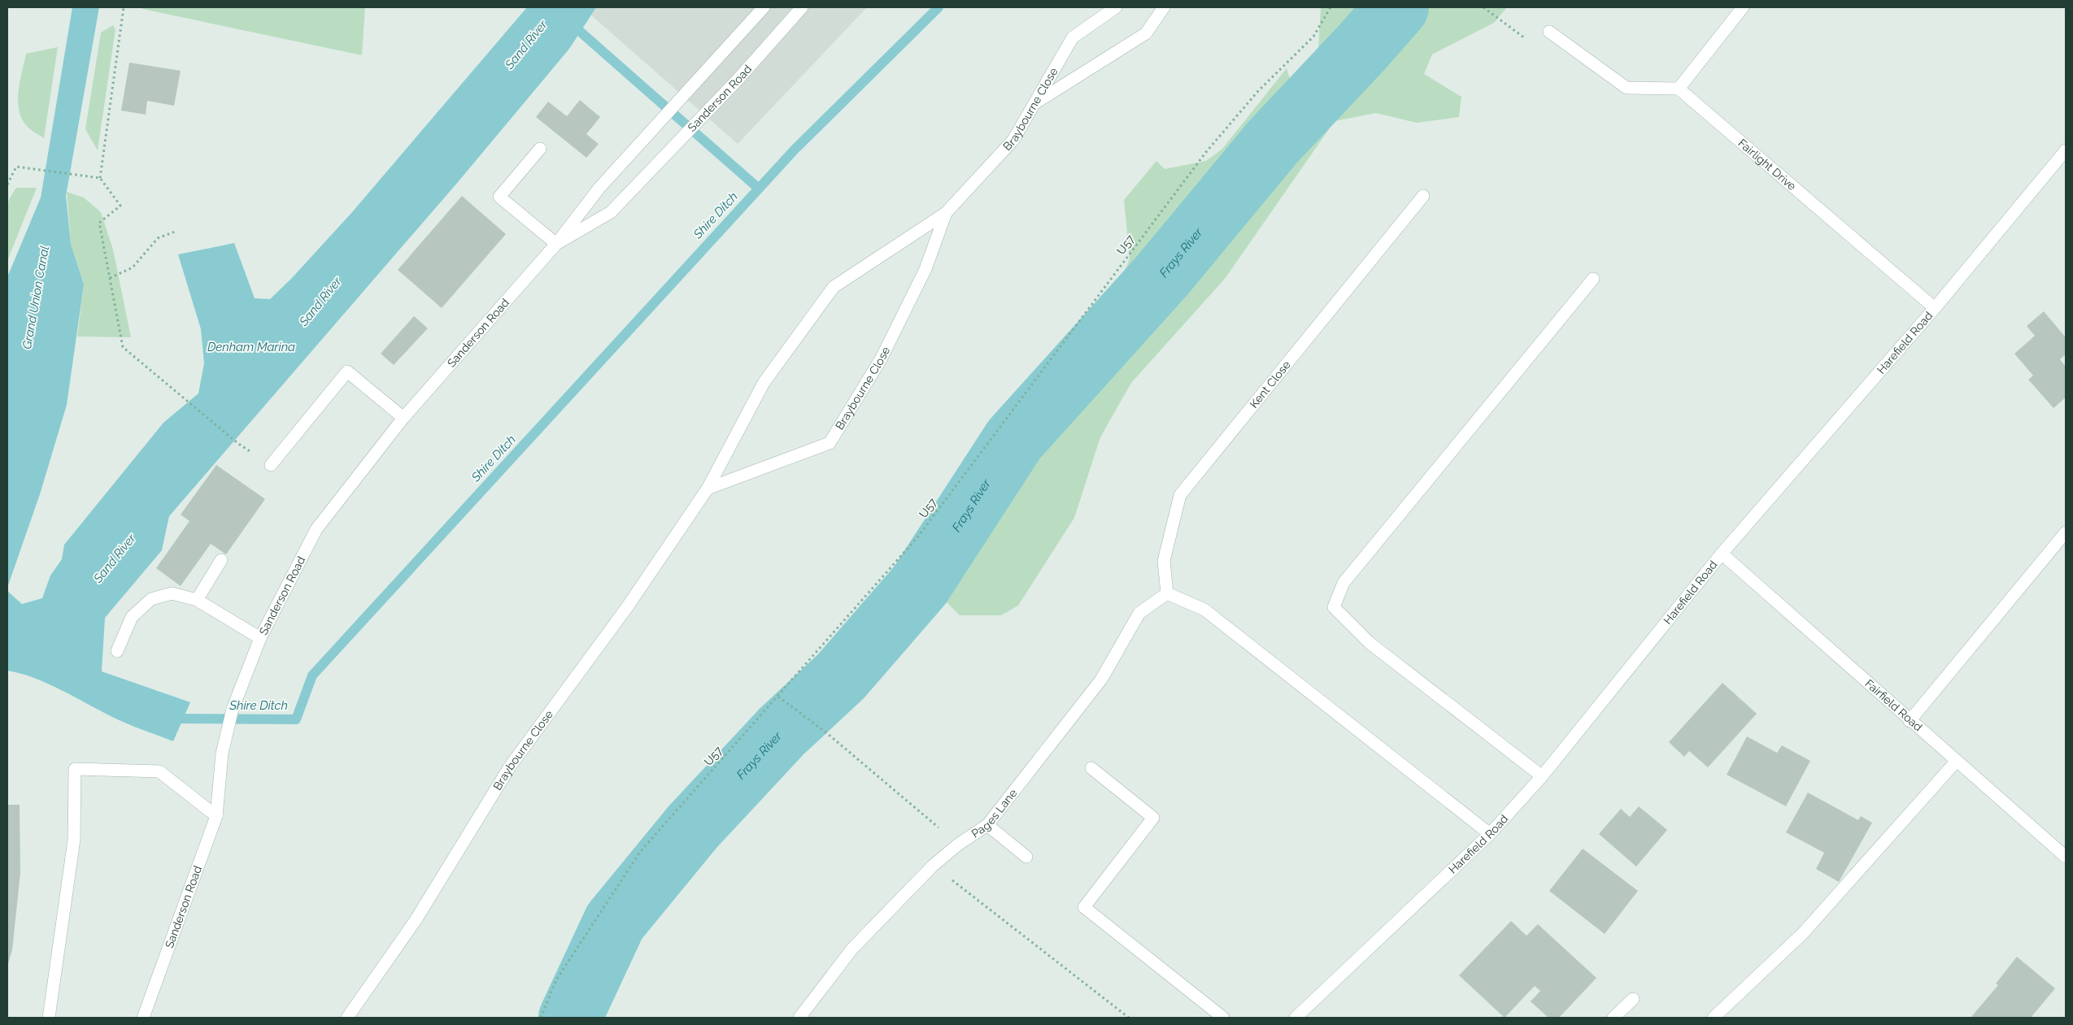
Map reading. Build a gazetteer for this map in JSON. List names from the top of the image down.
{
  "streets": {
    "street": [
      "Sanderson Road",
      "Braybourne Close",
      "Fairlight Drive",
      "Harefield Road",
      "Kent Close",
      "Fairfield Road",
      "Pages Lane"
    ],
    "path": ["U57"]
  },
  "crossings": [
    ["Fairlight Drive", "Harefield Road"],
    ["Harefield Road", "Fairfield Road"],
    ["Kent Close", "Pages Lane"]
  ],
  "water": [
    "Sand River",
    "Shire Ditch",
    "Frays River",
    "Grand Union Canal",
    "Denham Marina"
  ]
}
